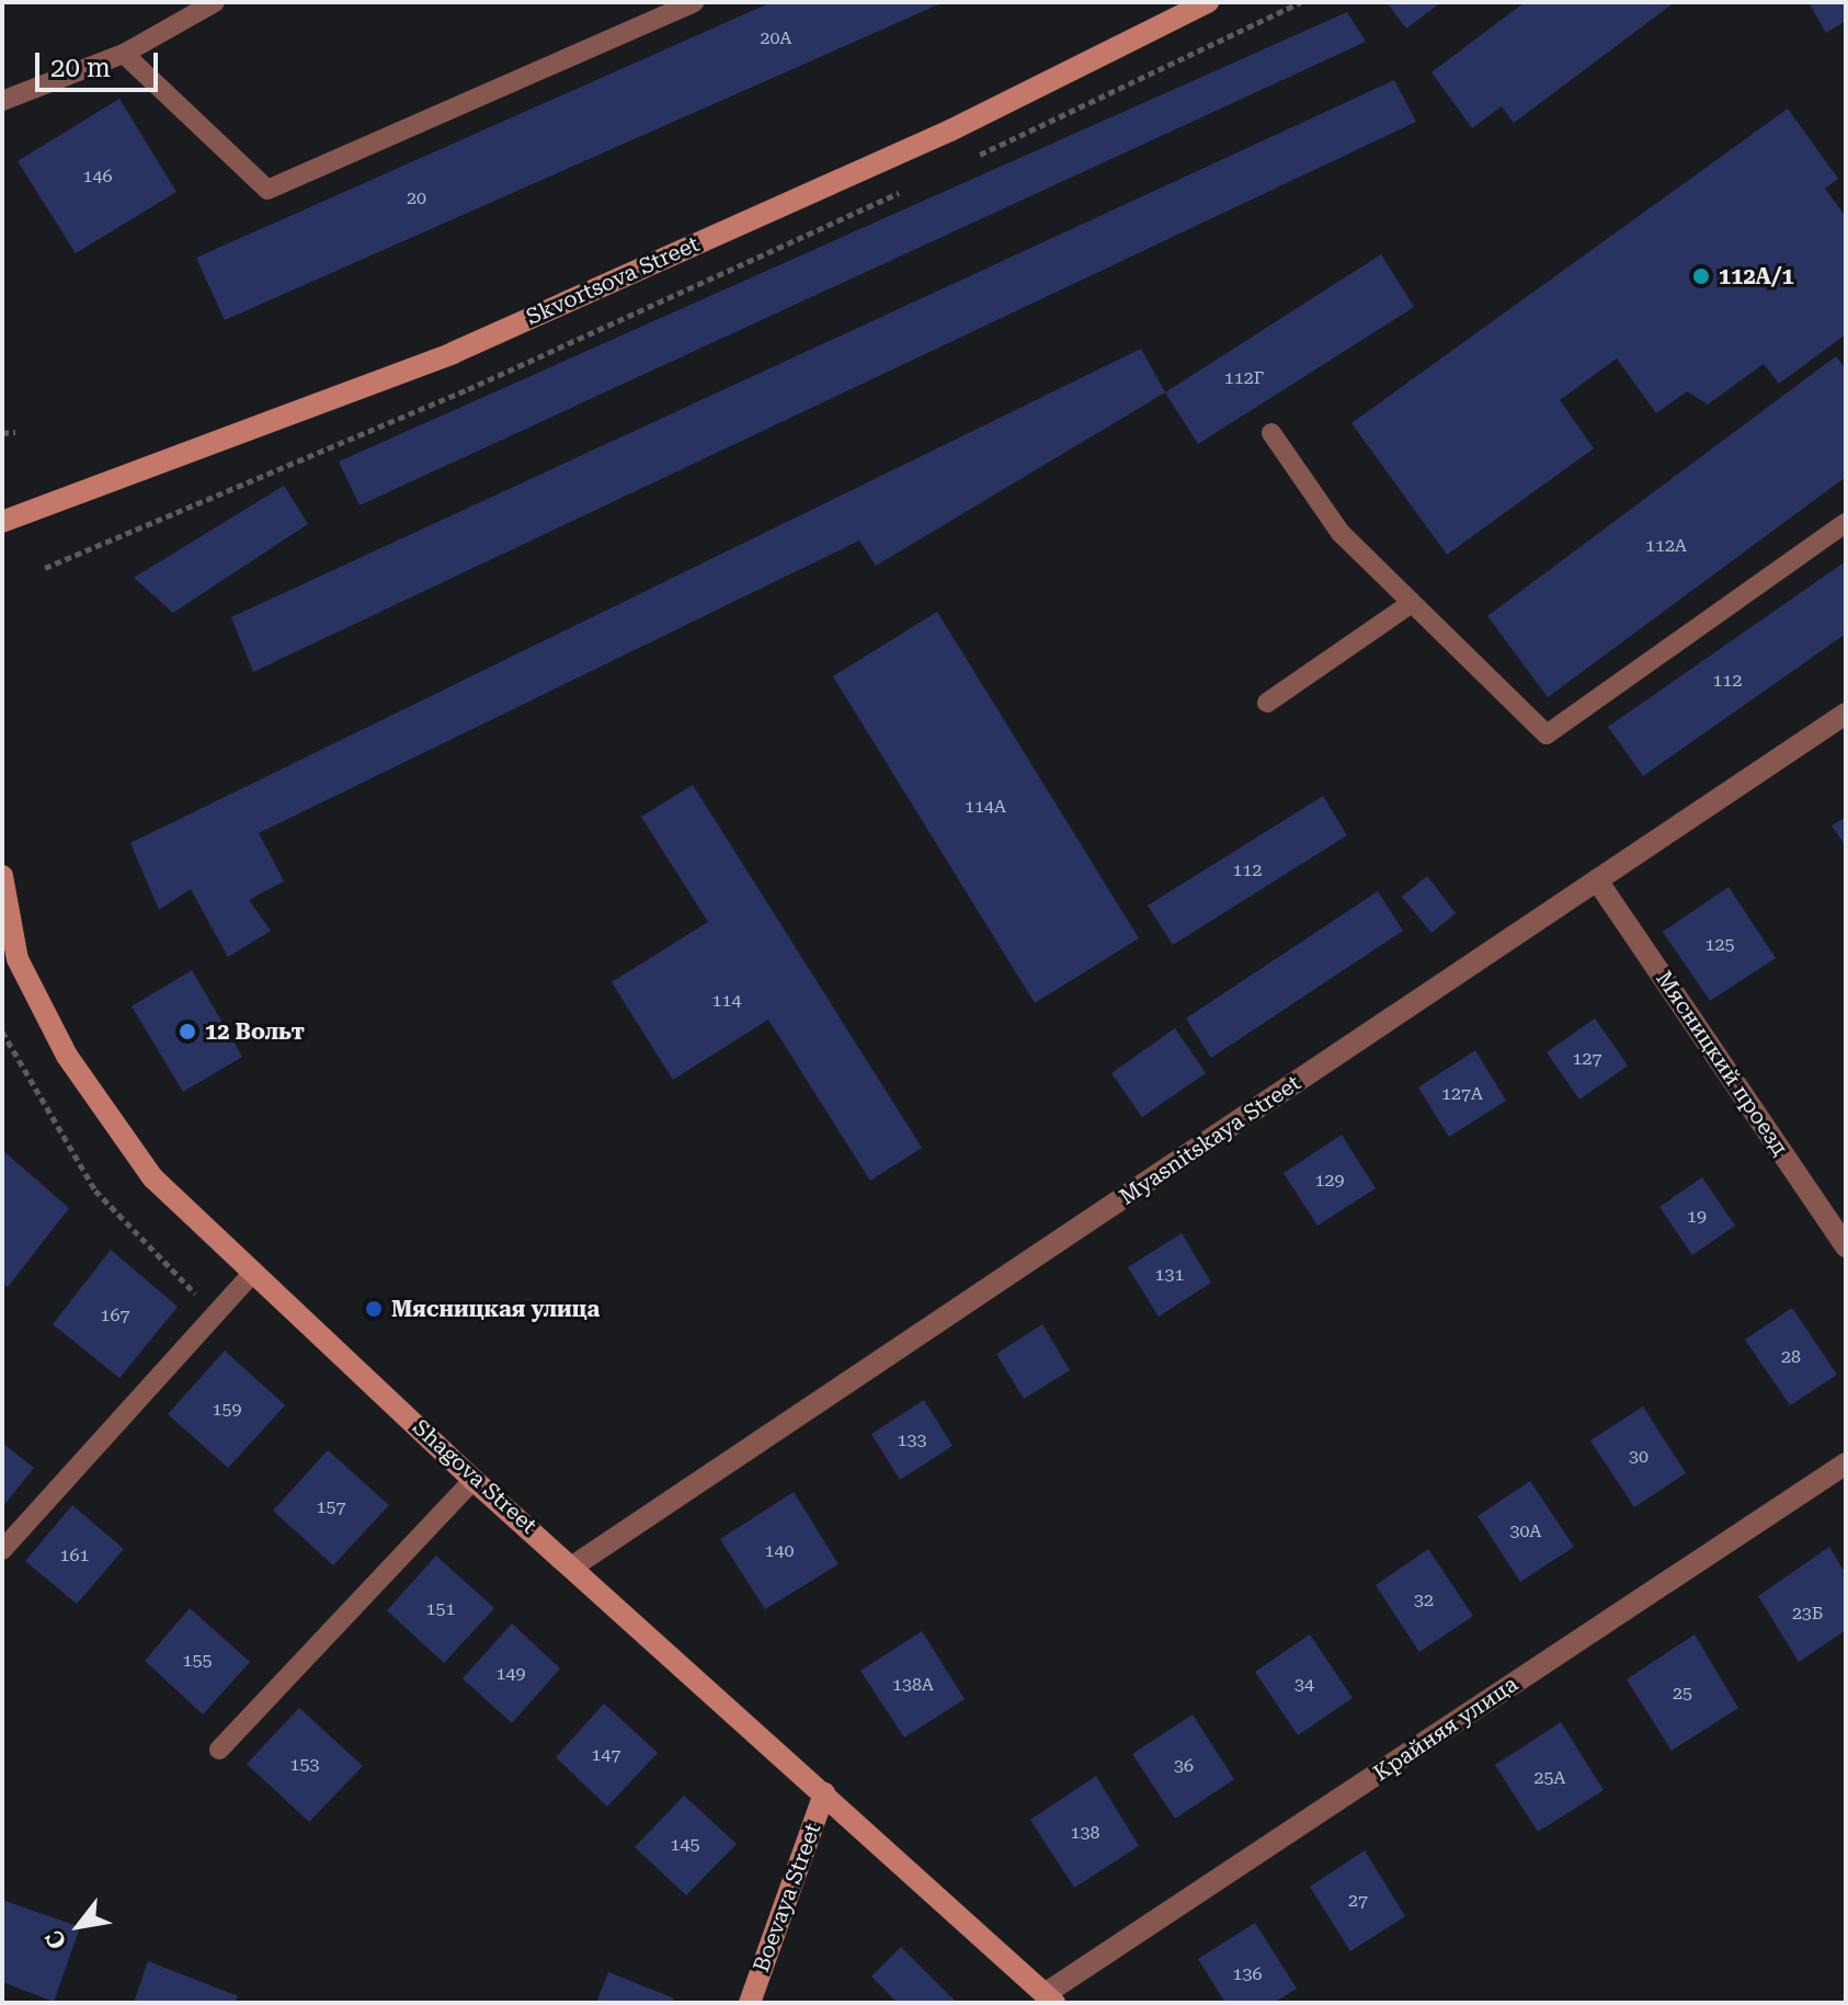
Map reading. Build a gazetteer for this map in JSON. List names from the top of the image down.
{
  "streets": {
    "main road": ["Skvortsova Street", "Shagova Street", "Boevaya Street"],
    "street": ["Мясницкий проезд", "Myasnitskaya Street", "Крайняя улица"]
  },
  "crossings": [
    ["Мясницкий проезд", "Myasnitskaya Street"],
    ["Myasnitskaya Street", "Shagova Street"],
    ["Shagova Street", "Крайняя улица"],
    ["Shagova Street", "Boevaya Street"]
  ],
  "places": ["112А/1", "12 Вольт", "Мясницкая улица"],
  "house_numbers": [
    "20А",
    "146",
    "20",
    "112Г",
    "112А",
    "112",
    "114А",
    "112",
    "125",
    "114",
    "127",
    "127А",
    "129",
    "19",
    "131",
    "167",
    "28",
    "159",
    "133",
    "30",
    "157",
    "30А",
    "140",
    "161",
    "32",
    "151",
    "23Б",
    "155",
    "149",
    "138А",
    "34",
    "25",
    "147",
    "153",
    "36",
    "25А",
    "138",
    "145",
    "27",
    "136"
  ],
  "scale_bar": "20 m",
  "north": "bottom left"
}
